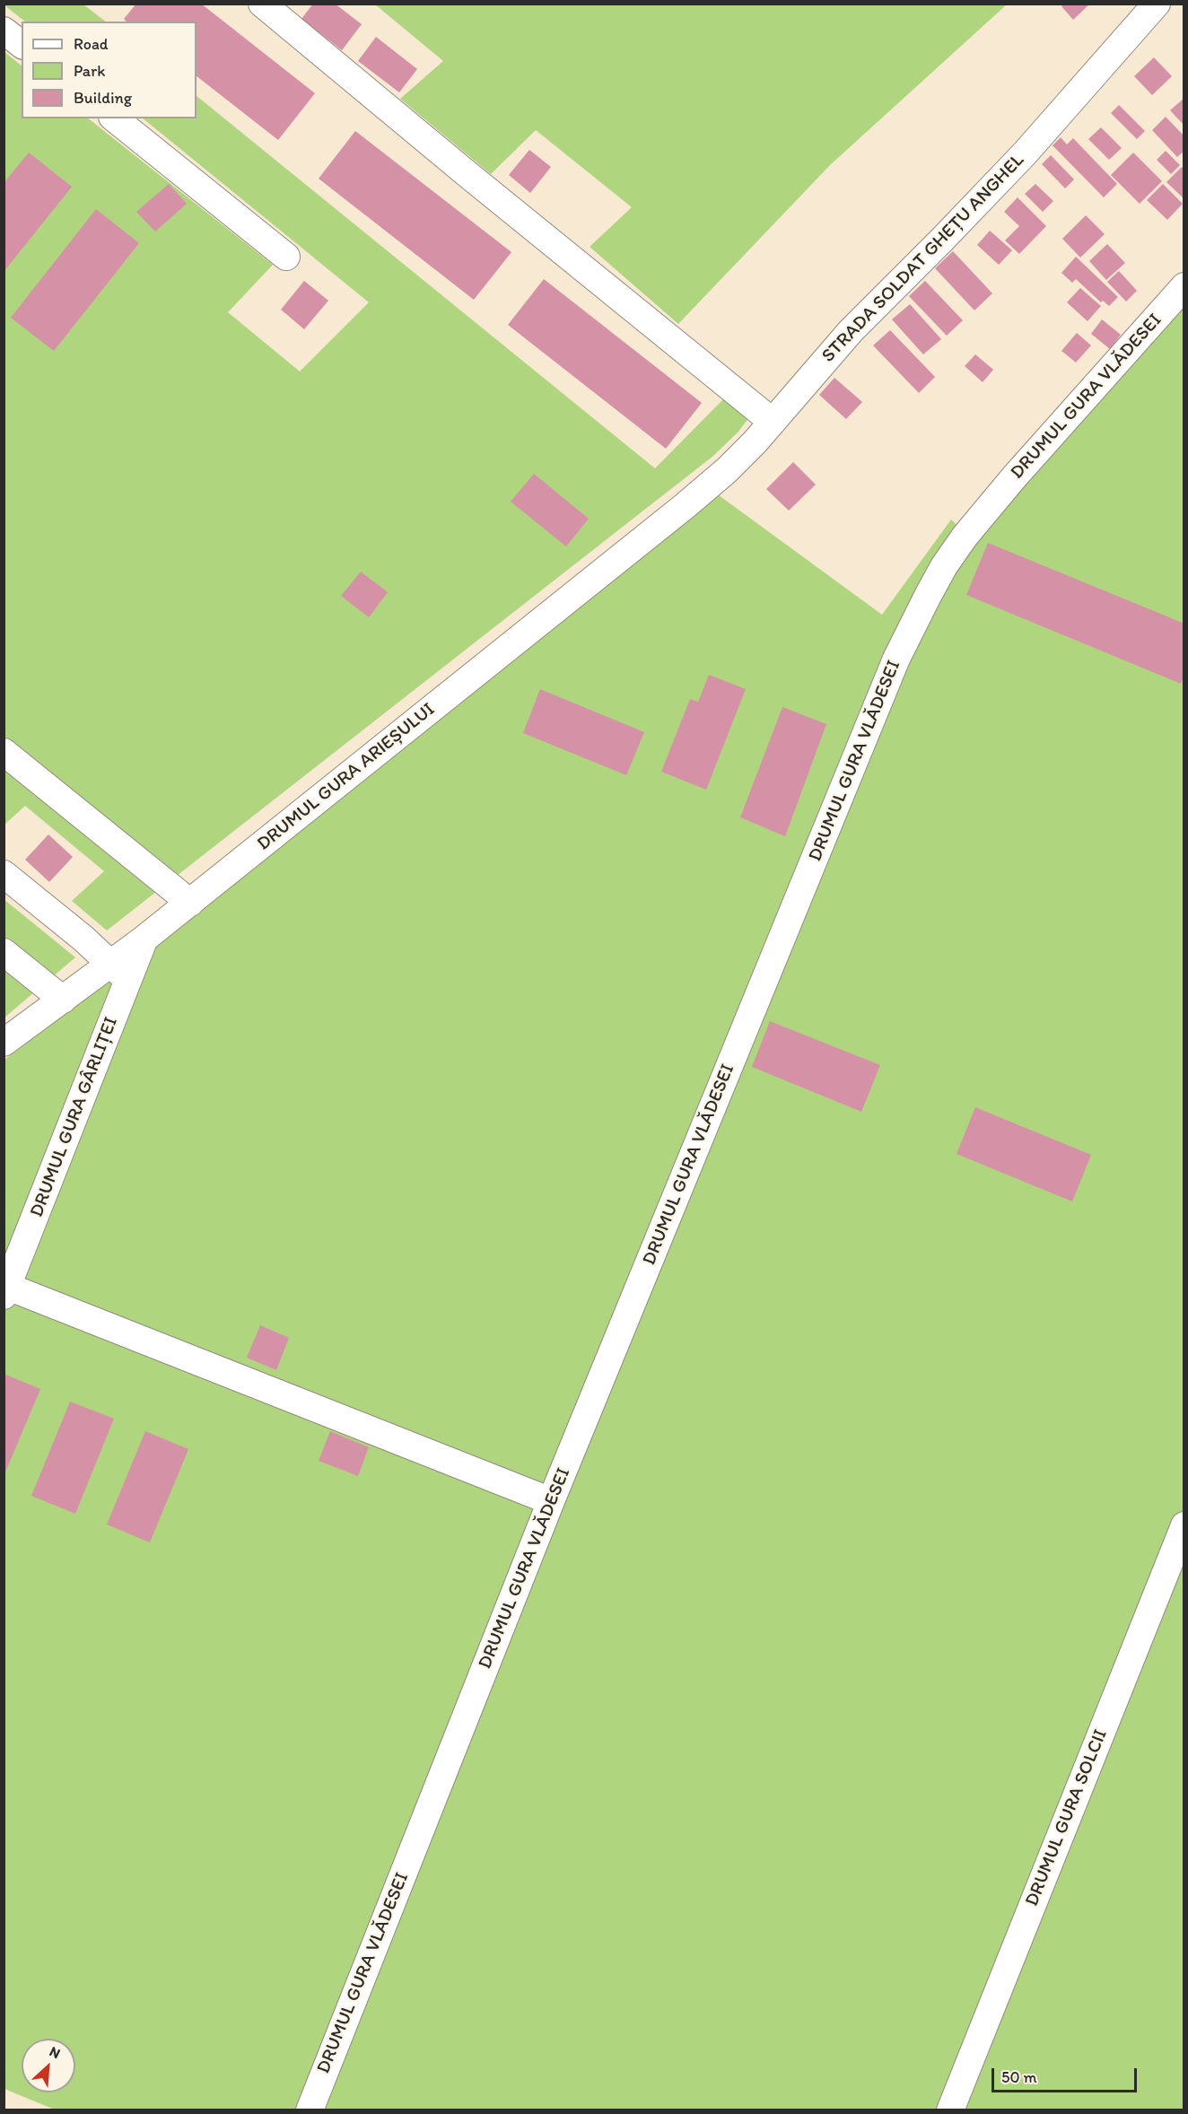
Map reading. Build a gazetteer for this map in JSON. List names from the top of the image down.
{
  "streets": {
    "street": [
      "STRADA SOLDAT GHEȚU ANGHEL",
      "DRUMUL GURA VLĂDESEI",
      "DRUMUL GURA ARIEȘULUI",
      "DRUMUL GURA GÂRLIȚEI",
      "DRUMUL GURA SOLCII"
    ]
  },
  "crossings": [
    ["STRADA SOLDAT GHEȚU ANGHEL", "DRUMUL GURA ARIEȘULUI"],
    ["DRUMUL GURA ARIEȘULUI", "DRUMUL GURA GÂRLIȚEI"]
  ],
  "legend": ["Road", "Park", "Building"],
  "scale_bar": "50 m",
  "north": "top right"
}
